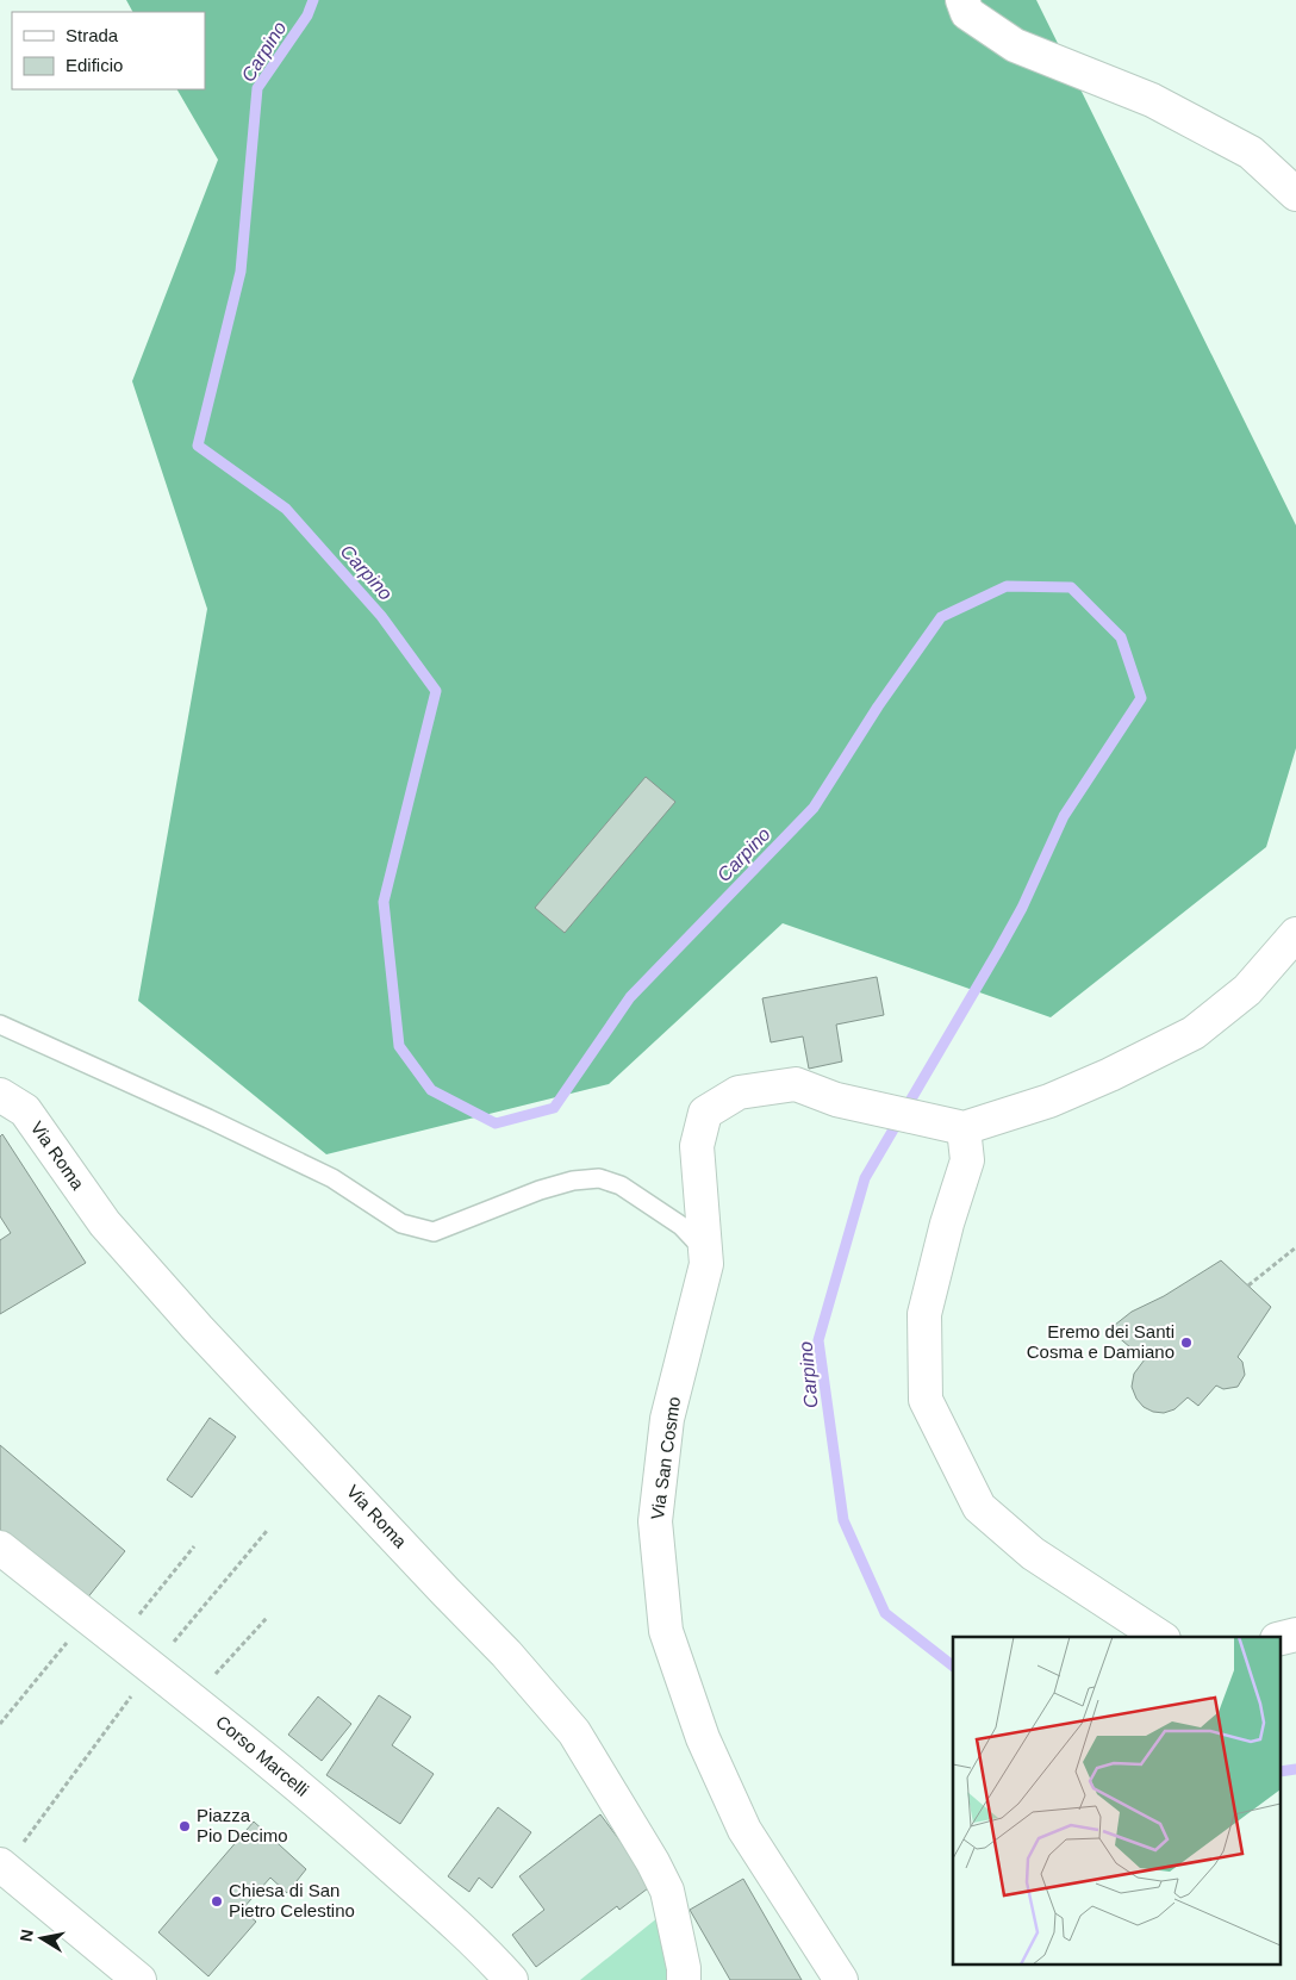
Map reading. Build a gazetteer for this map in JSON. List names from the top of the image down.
{
  "streets": {
    "street": ["Via Roma", "Via San Cosmo", "Corso Marcelli"]
  },
  "water": ["Carpino"],
  "places": ["Eremo dei Santi Cosma e Damiano", "Piazza Pio Decimo", "Chiesa di San Pietro Celestino"],
  "legend": ["Strada", "Edificio"],
  "north": "left"
}
